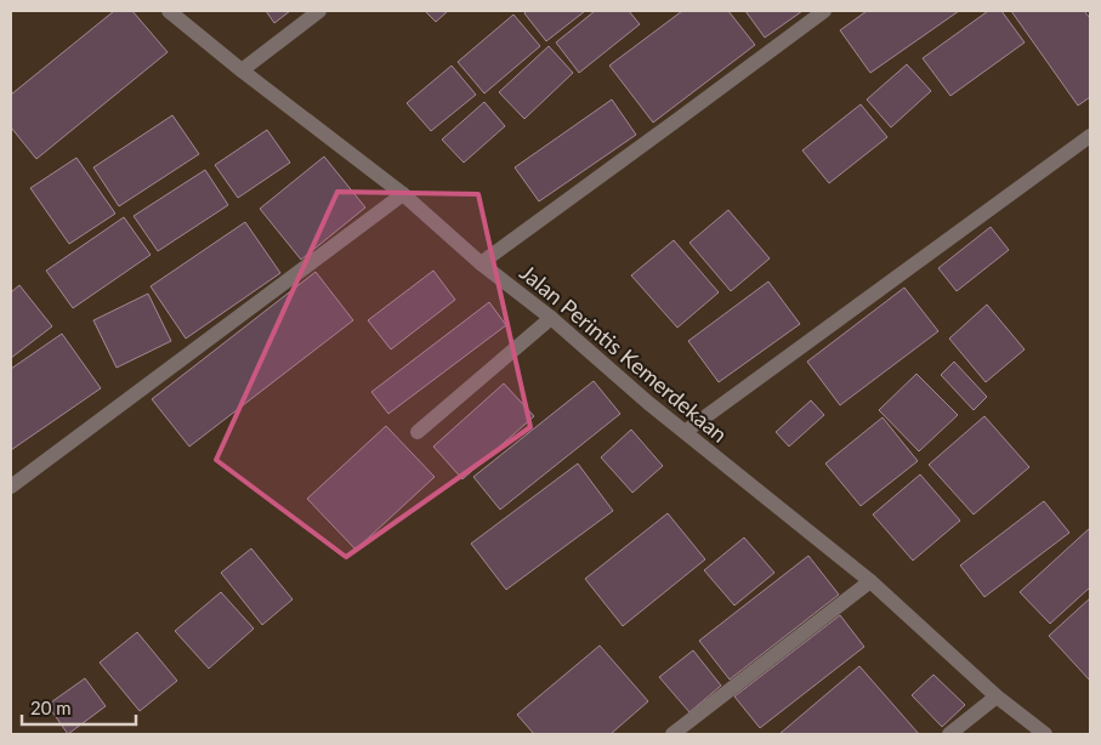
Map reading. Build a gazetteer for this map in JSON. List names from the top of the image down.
{
  "streets": {
    "street": ["Jalan Perintis Kemerdekaan"]
  },
  "scale_bar": "20 m"
}
